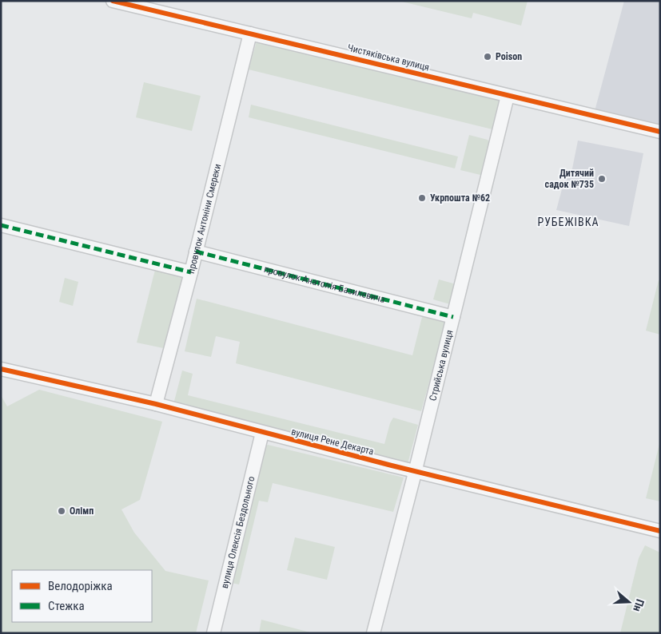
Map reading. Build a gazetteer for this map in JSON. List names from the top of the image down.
{
  "streets": {
    "street": [
      "Чистяківська вулиця",
      "провулок Антоніни Смереки",
      "провулок Анатолія Базилевича",
      "Стрийська вулиця",
      "вулиця Рене Декарта",
      "вулиця Олексія Бездольного"
    ]
  },
  "crossings": [
    ["Чистяківська вулиця", "провулок Антоніни Смереки"],
    ["Чистяківська вулиця", "Стрийська вулиця"],
    ["провулок Антоніни Смереки", "провулок Анатолія Базилевича"],
    ["провулок Антоніни Смереки", "вулиця Рене Декарта"],
    ["провулок Анатолія Базилевича", "Стрийська вулиця"],
    ["Стрийська вулиця", "вулиця Рене Декарта"],
    ["вулиця Рене Декарта", "вулиця Олексія Бездольного"]
  ],
  "districts": ["РУБЕЖІВКА"],
  "places": [
    "Poison",
    "Дитячий садок №735",
    "Укрпошта №62",
    "Олімп"
  ],
  "legend": ["Велодоріжка", "Стежка"],
  "north": "right"
}
